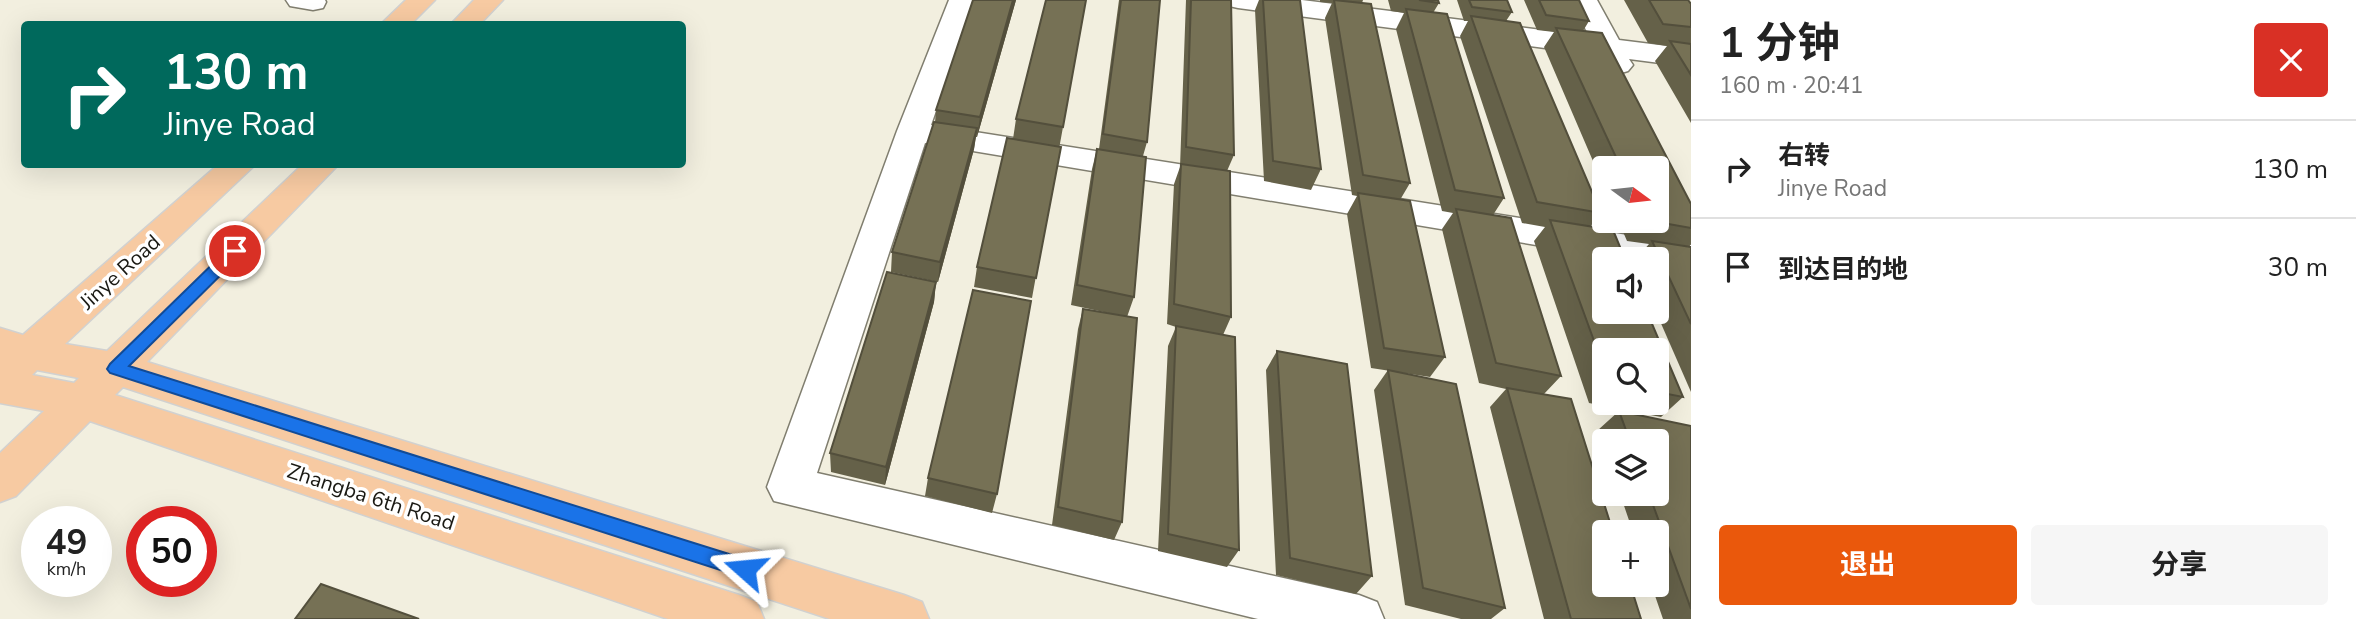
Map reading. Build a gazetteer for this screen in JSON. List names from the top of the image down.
{
  "streets": {
    "main road": ["Jinye Road", "Zhangba 6th Road"]
  },
  "north": "right",
  "page": {
    "heading": ["1 分钟", "160 m · 20:41"],
    "turn": ["130 m", "Jinye Road"],
    "list": [
      {
        "name": "右转",
        "note": "Jinye Road",
        "value": "130 m"
      },
      {
        "name": "到达目的地",
        "value": "30 m"
      }
    ],
    "map_buttons": "+",
    "speed": "49 km/h",
    "limit": "50",
    "buttons": ["退出", "分享"]
  }
}
